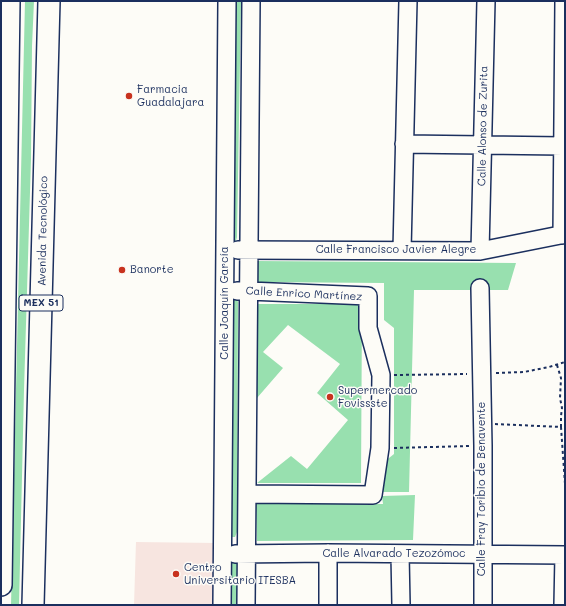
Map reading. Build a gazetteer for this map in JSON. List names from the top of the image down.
{
  "streets": {
    "main road": ["Avenida Tecnológico", "MEX 51"],
    "street": [
      "Calle Alonso de Zurita",
      "Calle Francisco Javier Alegre",
      "Calle Enrico Martínez",
      "Calle Joaquín García",
      "Calle Fray Toribio de Benavente",
      "Calle Alvarado Tezozómoc"
    ]
  },
  "crossings": [
    ["Calle Alonso de Zurita", "Calle Francisco Javier Alegre"],
    ["Calle Francisco Javier Alegre", "Calle Joaquín García"],
    ["Calle Enrico Martínez", "Calle Joaquín García"],
    ["Calle Joaquín García", "Calle Alvarado Tezozómoc"],
    ["Calle Fray Toribio de Benavente", "Calle Alvarado Tezozómoc"]
  ],
  "places": [
    "Farmacia Guadalajara",
    "Banorte",
    "Supermercado Fovissste",
    "Centro Universitario ITESBA"
  ]
}
